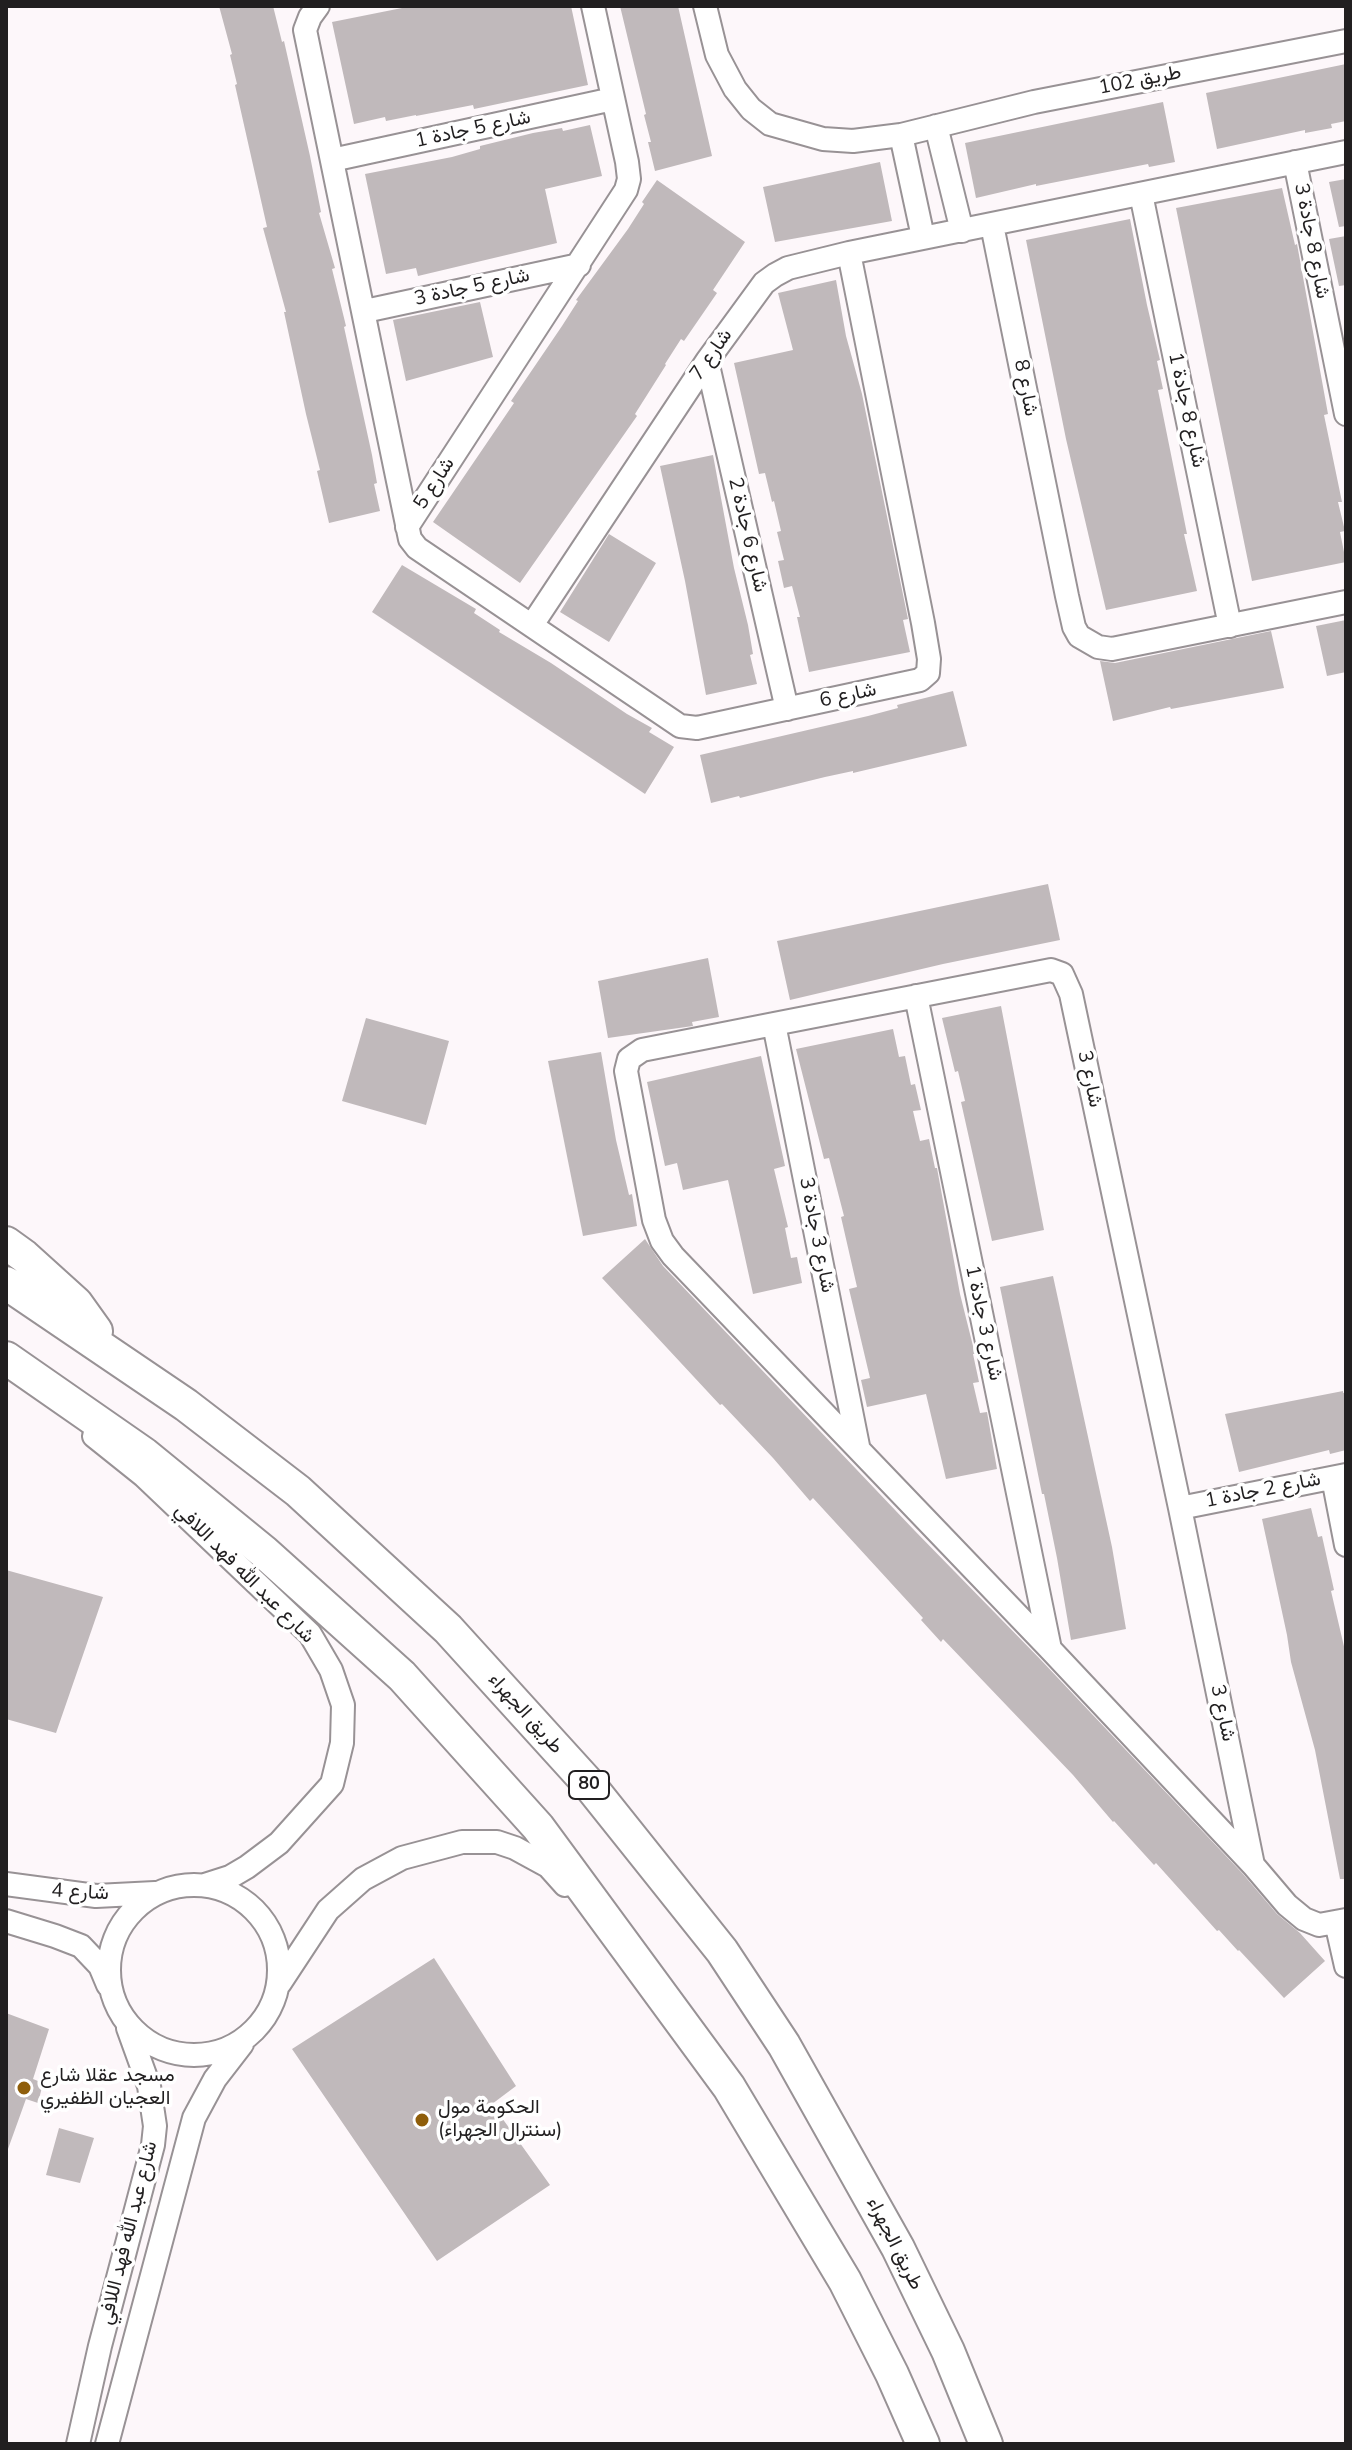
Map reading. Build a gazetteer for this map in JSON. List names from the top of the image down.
{
  "streets": {
    "highway": ["طريق الجهراء", "80"],
    "street": [
      "طريق 102",
      "شارع 5 جادة 1",
      "شارع 8 جادة 3",
      "شارع 5 جادة 3",
      "شارع 7",
      "شارع 8",
      "شارع 8 جادة 1",
      "شارع 5",
      "شارع 6 جادة 2",
      "شارع 6",
      "شارع 3",
      "شارع 3 جادة 3",
      "شارع 3 جادة 1",
      "شارع 2 جادة 1",
      "شارع عبد الله فهد اللافي",
      "شارع 4"
    ]
  },
  "crossings": [
    ["شارع 5 جادة 1", "شارع 5"],
    ["شارع 5 جادة 3", "شارع 5"],
    ["شارع 7", "شارع 8"],
    ["شارع 7", "شارع 6 جادة 2"],
    ["شارع 7", "شارع 6"],
    ["شارع 8", "شارع 8 جادة 1"],
    ["شارع 5", "شارع 6"],
    ["شارع 6 جادة 2", "شارع 6"],
    ["شارع 3", "شارع 3 جادة 3"],
    ["شارع 3", "شارع 3 جادة 1"],
    ["شارع 3", "شارع 2 جادة 1"],
    ["شارع عبد الله فهد اللافي", "شارع 4"]
  ],
  "places": ["مسجد عقلا شارع العجيان الظفيري", "الحكومة مول (سنترال الجهراء)"]
}
